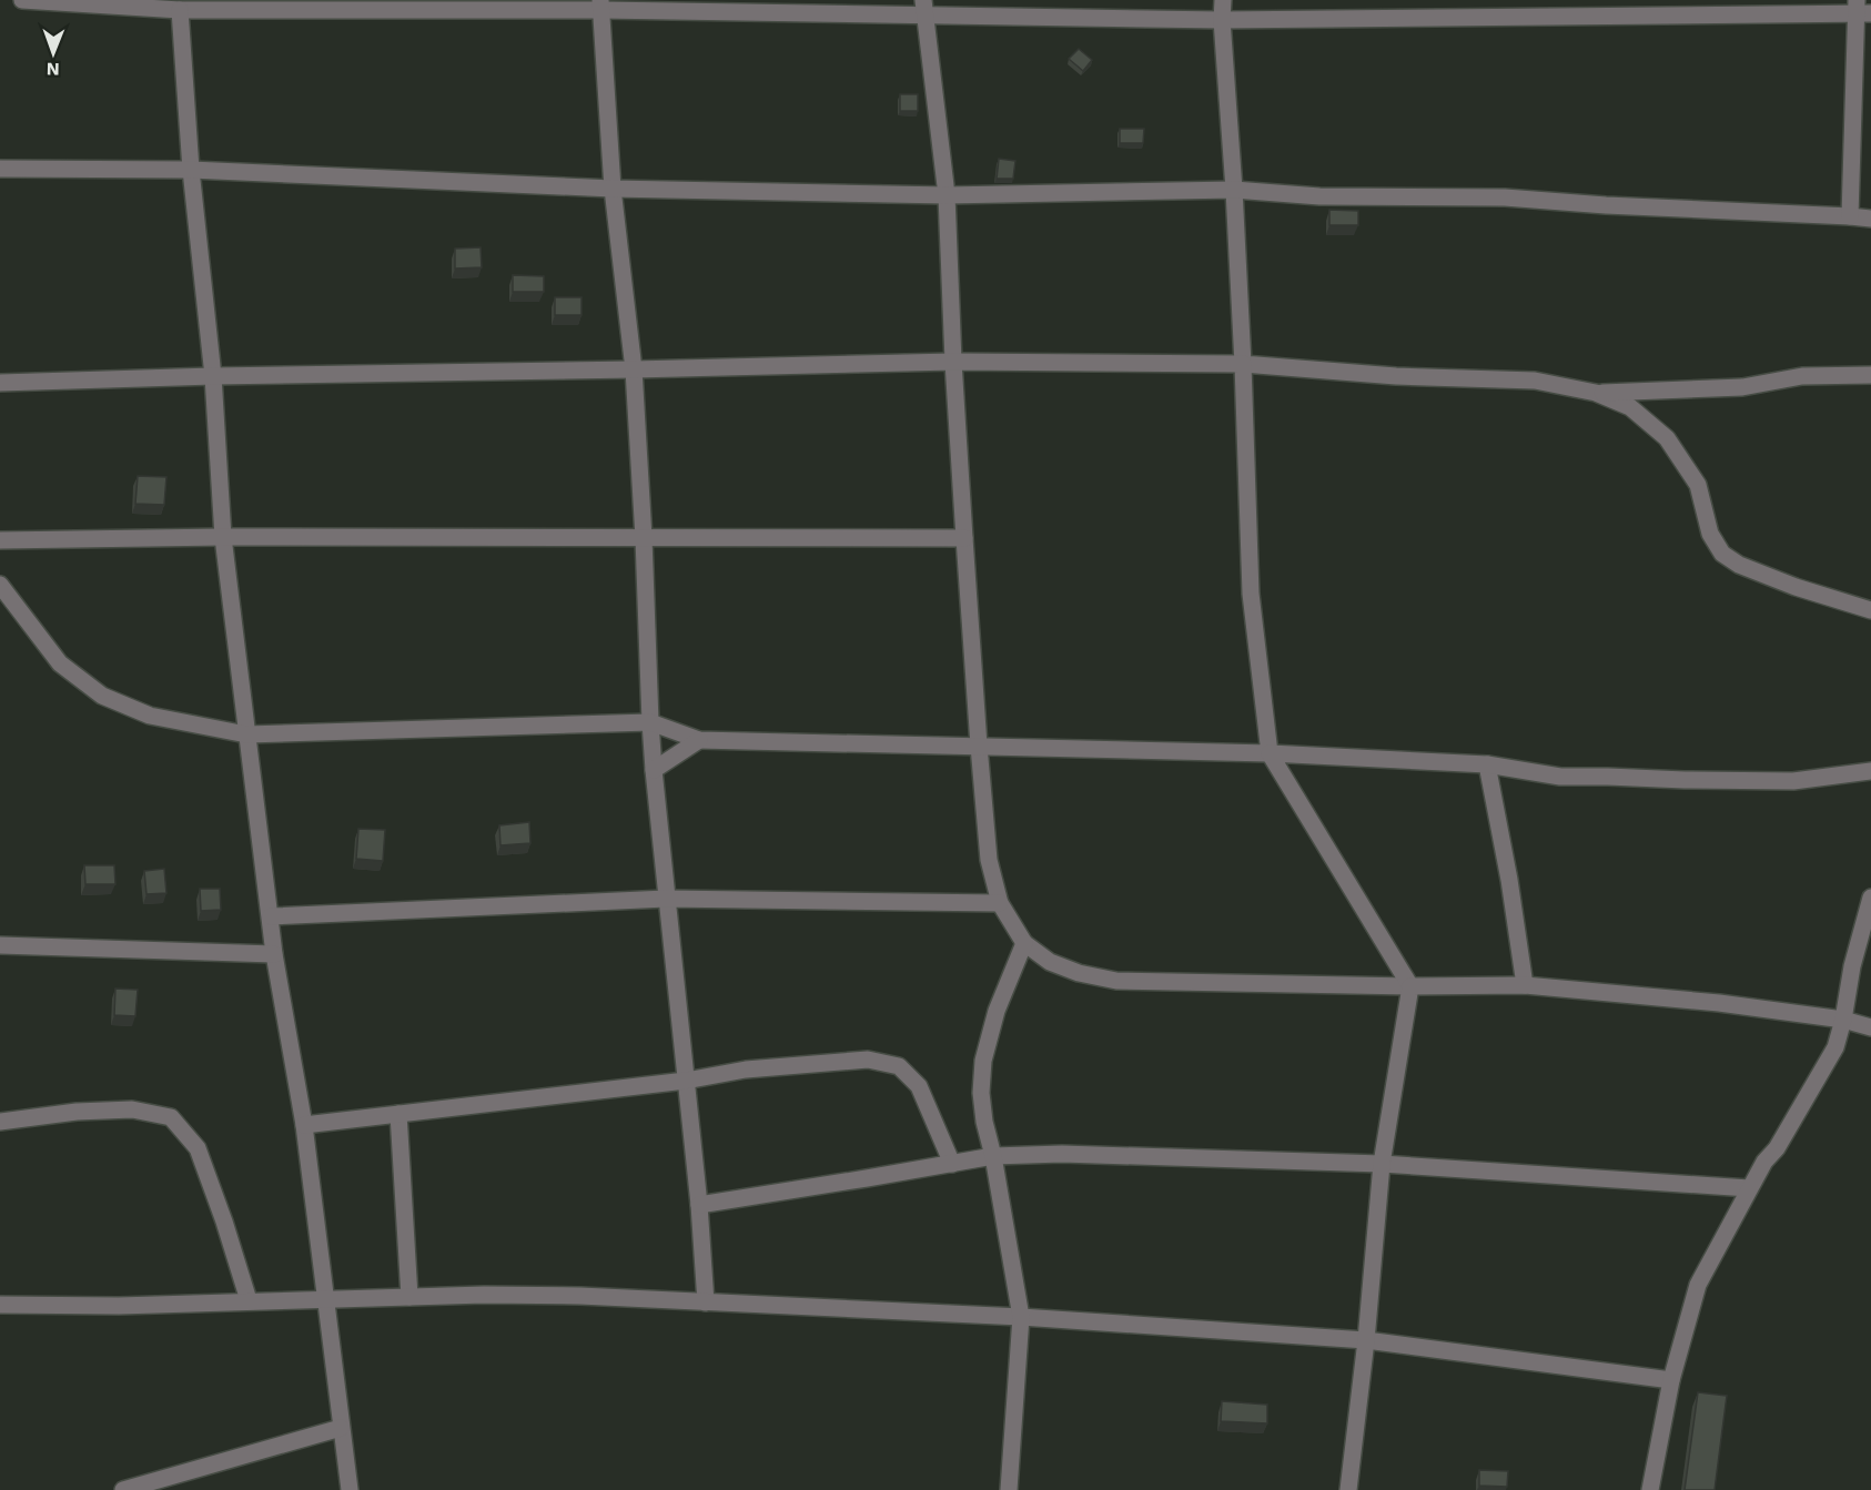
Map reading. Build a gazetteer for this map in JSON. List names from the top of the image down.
{
  "north": "bottom"
}
